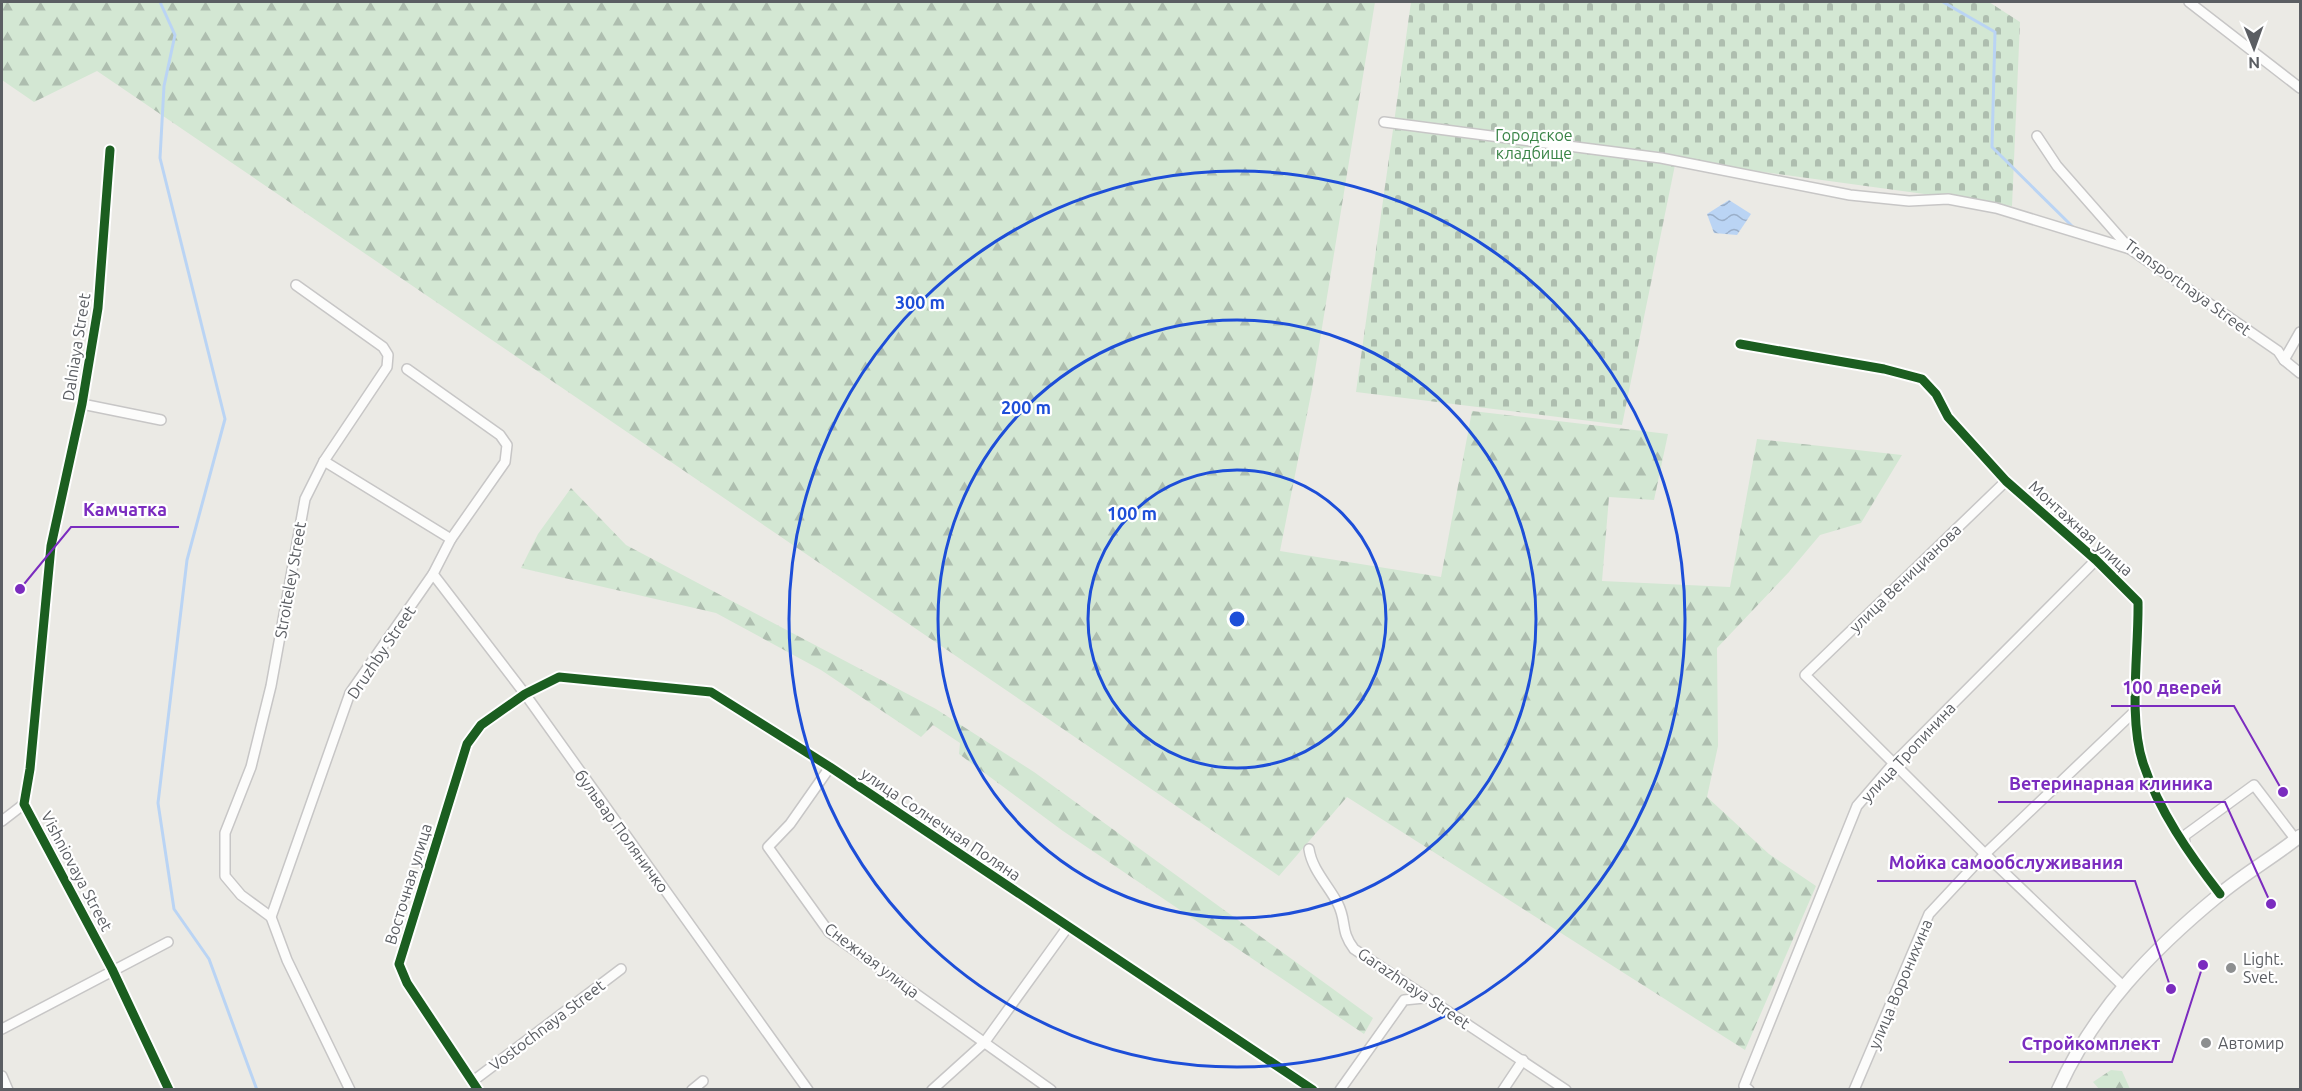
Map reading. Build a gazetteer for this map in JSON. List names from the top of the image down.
{
  "streets": {
    "street": [
      "Transportnaya Street",
      "Dalniaya Street",
      "Монтажная улица",
      "улица Веницианова",
      "Stroiteley Street",
      "Druzhby Street",
      "улица Тропинина",
      "улица Солнечная Поляна",
      "бульвар Поляничко",
      "Vishniovaya Street",
      "Восточная улица",
      "Снежная улица",
      "улица Воронихина",
      "Garazhnaya Street",
      "Vostochnaya Street"
    ]
  },
  "crossings": [
    ["Dalniaya Street", "Vishniovaya Street"],
    ["Монтажная улица", "улица Веницианова"],
    ["Монтажная улица", "улица Тропинина"],
    ["Монтажная улица", "улица Воронихина"],
    ["улица Веницианова", "улица Тропинина"],
    ["Stroiteley Street", "Druzhby Street"],
    ["Druzhby Street", "бульвар Поляничко"],
    ["улица Солнечная Поляна", "бульвар Поляничко"],
    ["улица Солнечная Поляна", "Восточная улица"],
    ["улица Солнечная Поляна", "Снежная улица"],
    ["бульвар Поляничко", "Восточная улица"],
    ["Восточная улица", "Vostochnaya Street"]
  ],
  "parks": ["Городское кладбище"],
  "places": [
    "Камчатка",
    "100 дверей",
    "Ветеринарная клиника",
    "Стройкомплект",
    "Light. Svet.",
    "Мойка самообслуживания",
    "Автомир"
  ],
  "north": "bottom",
  "rings": ["300 m", "200 m", "100 m"]
}
